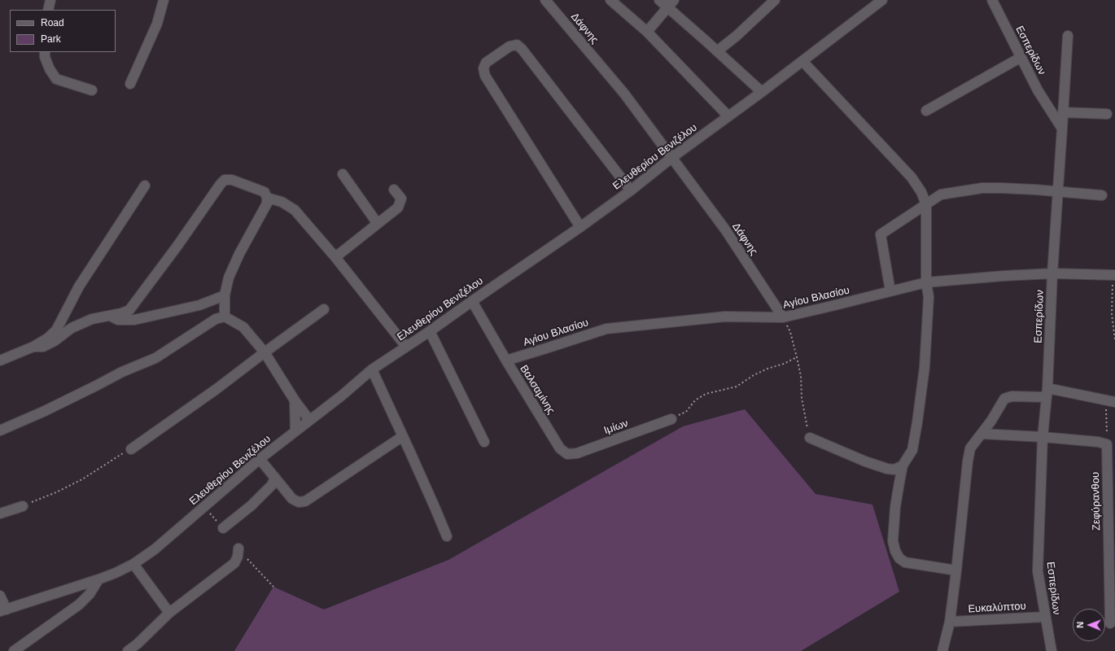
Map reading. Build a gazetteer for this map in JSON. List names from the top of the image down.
{
  "streets": {
    "street": [
      "Δάφνης",
      "Εσπερίδων",
      "Ελευθερίου Βενιζέλου",
      "Αγίου Βλασίου",
      "Βαλσαμίνης",
      "Ιμίων",
      "Ζεφύρανθου",
      "Ευκαλύπτου"
    ]
  },
  "crossings": [
    ["Δάφνης", "Ελευθερίου Βενιζέλου"],
    ["Δάφνης", "Αγίου Βλασίου"],
    ["Εσπερίδων", "Αγίου Βλασίου"],
    ["Εσπερίδων", "Ευκαλύπτου"],
    ["Ελευθερίου Βενιζέλου", "Βαλσαμίνης"],
    ["Αγίου Βλασίου", "Βαλσαμίνης"],
    ["Βαλσαμίνης", "Ιμίων"]
  ],
  "legend": ["Road", "Park"],
  "north": "left"
}
